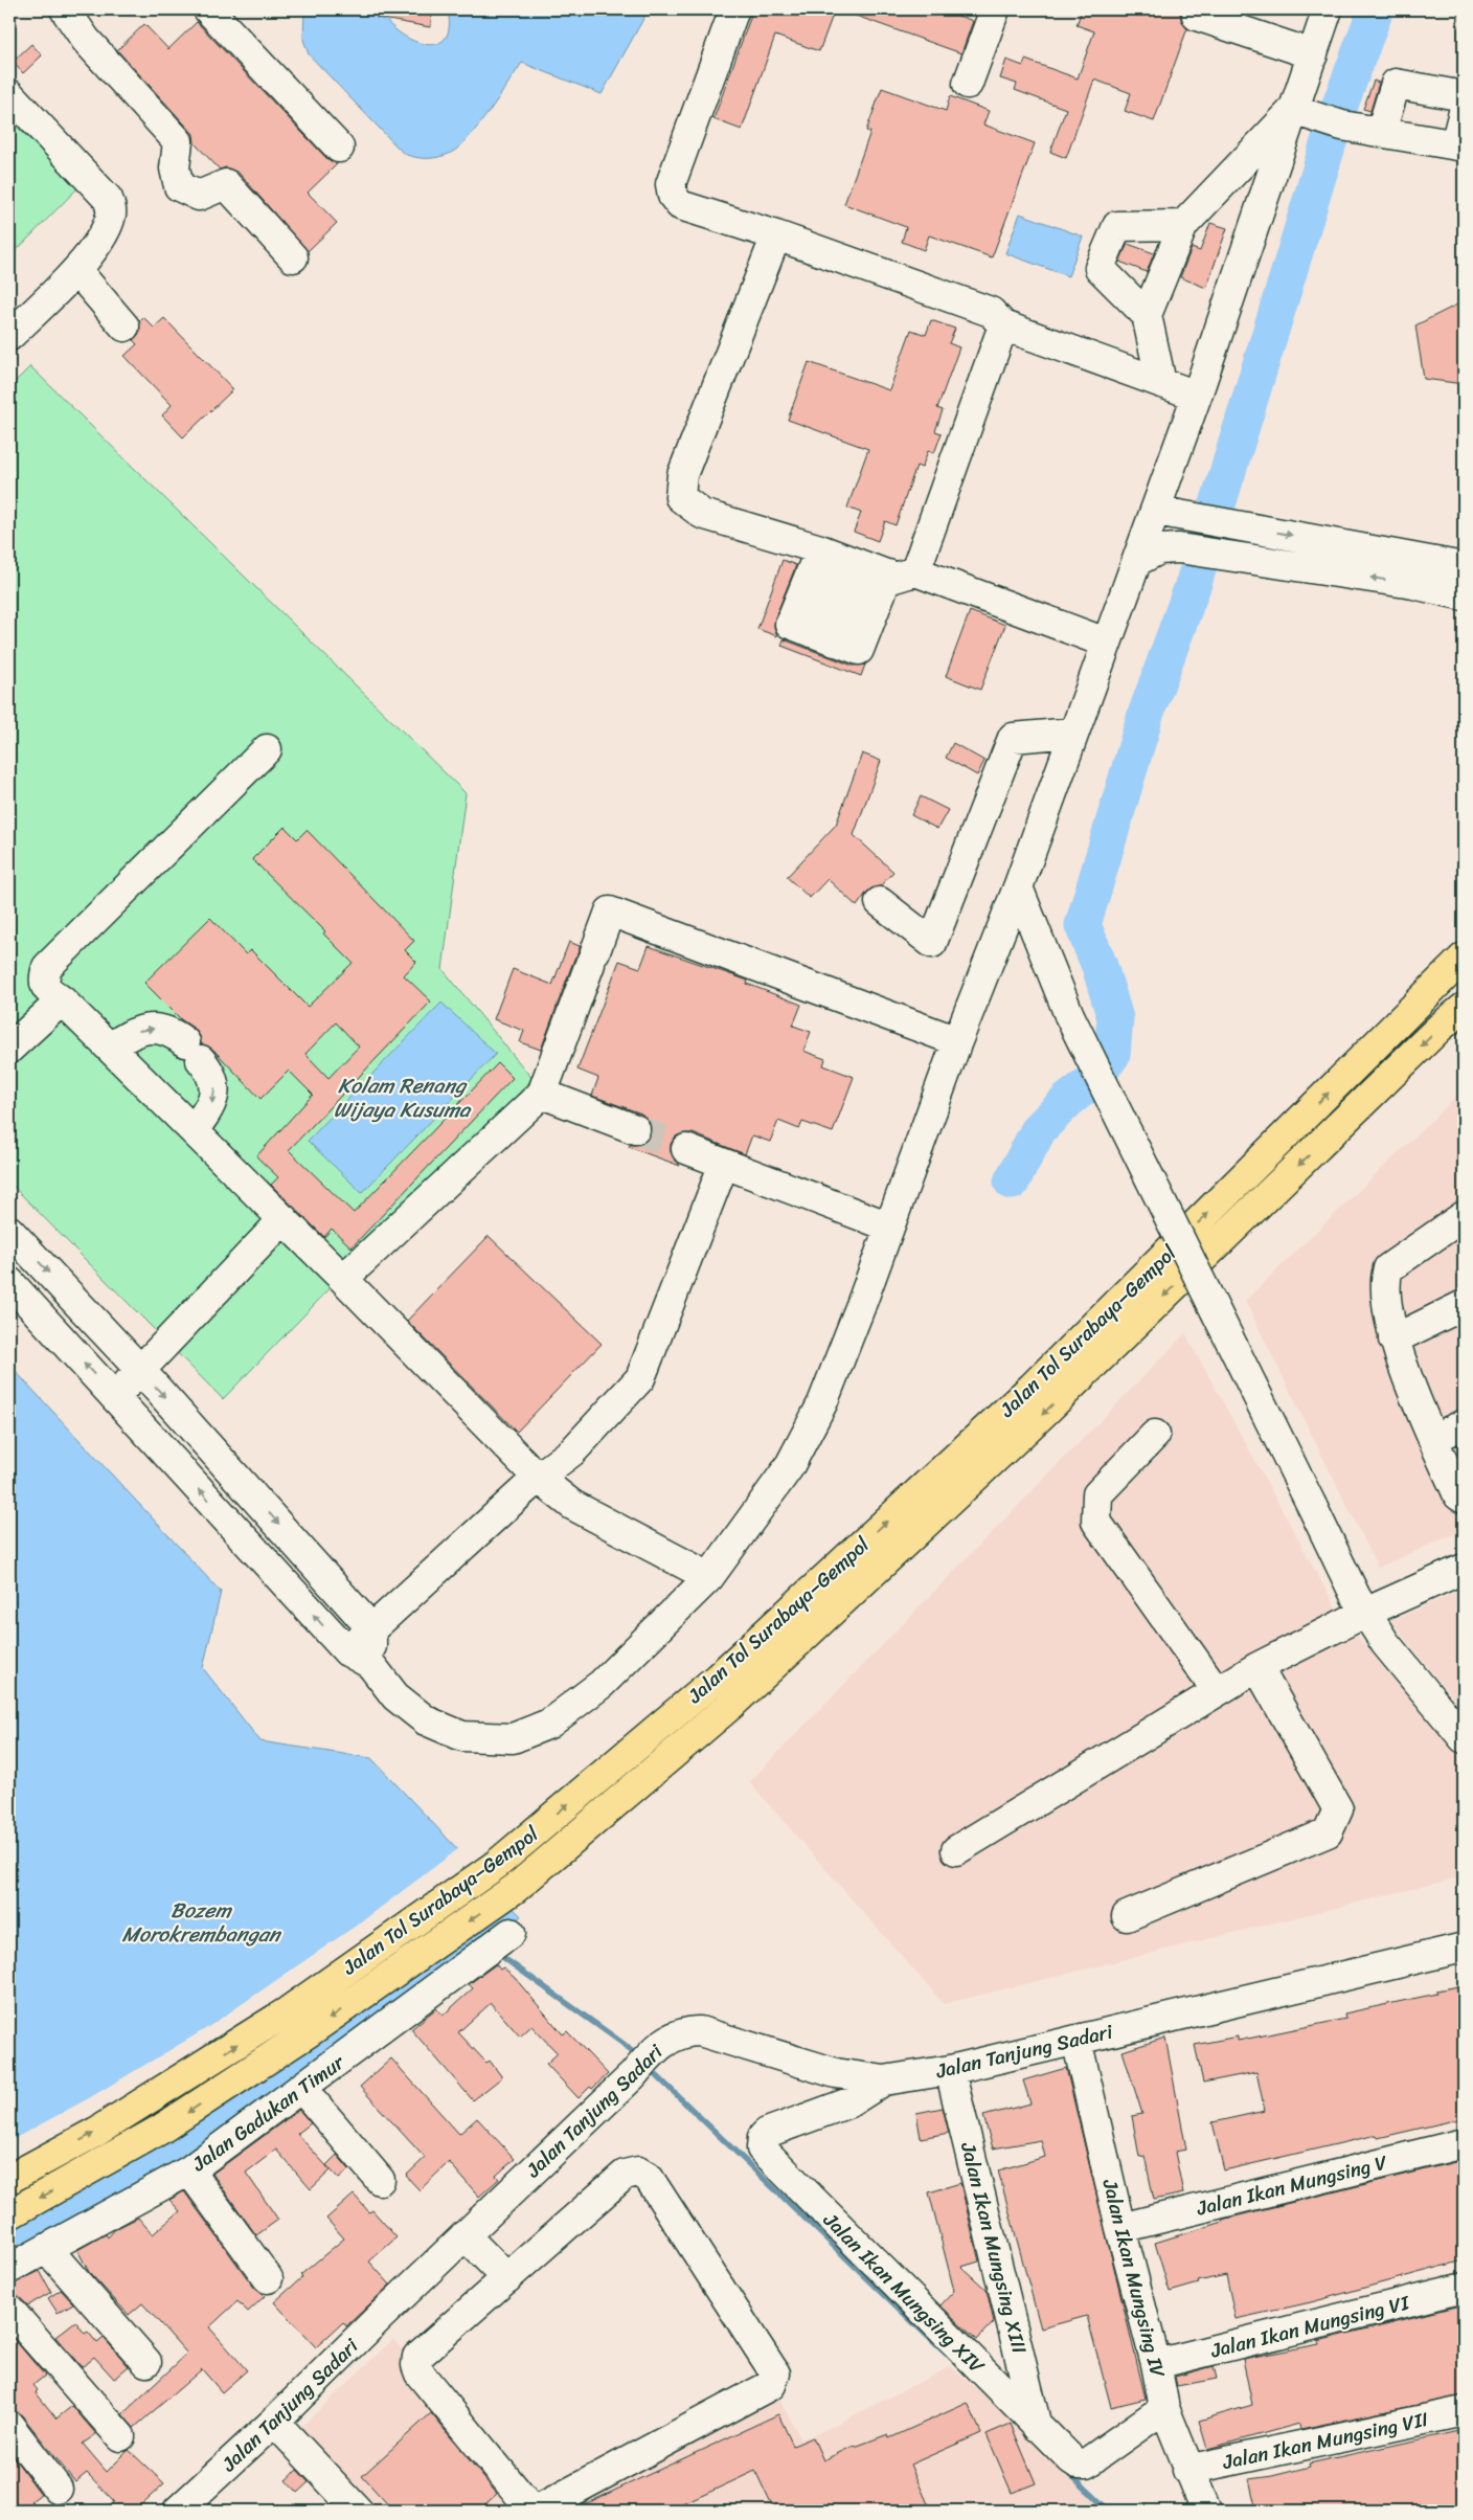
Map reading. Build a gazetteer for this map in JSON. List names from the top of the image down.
{
  "streets": {
    "highway": ["Jalan Tol Surabaya–Gempol"],
    "street": [
      "Jalan Tanjung Sadari",
      "Jalan Gadukan Timur",
      "Jalan Ikan Mungsing V",
      "Jalan Ikan Mungsing XIII",
      "Jalan Ikan Mungsing IV",
      "Jalan Ikan Mungsing XIV",
      "Jalan Ikan Mungsing VI",
      "Jalan Ikan Mungsing VII"
    ]
  },
  "crossings": [
    ["Jalan Tanjung Sadari", "Jalan Ikan Mungsing XIII"],
    ["Jalan Tanjung Sadari", "Jalan Ikan Mungsing IV"],
    ["Jalan Tanjung Sadari", "Jalan Ikan Mungsing XIV"],
    ["Jalan Ikan Mungsing V", "Jalan Ikan Mungsing IV"],
    ["Jalan Ikan Mungsing XIII", "Jalan Ikan Mungsing XIV"],
    ["Jalan Ikan Mungsing IV", "Jalan Ikan Mungsing XIV"],
    ["Jalan Ikan Mungsing IV", "Jalan Ikan Mungsing VI"],
    ["Jalan Ikan Mungsing IV", "Jalan Ikan Mungsing VII"]
  ],
  "water": ["Kolam Renang Wijaya Kusuma", "Bozem Morokrembangan"]
}
